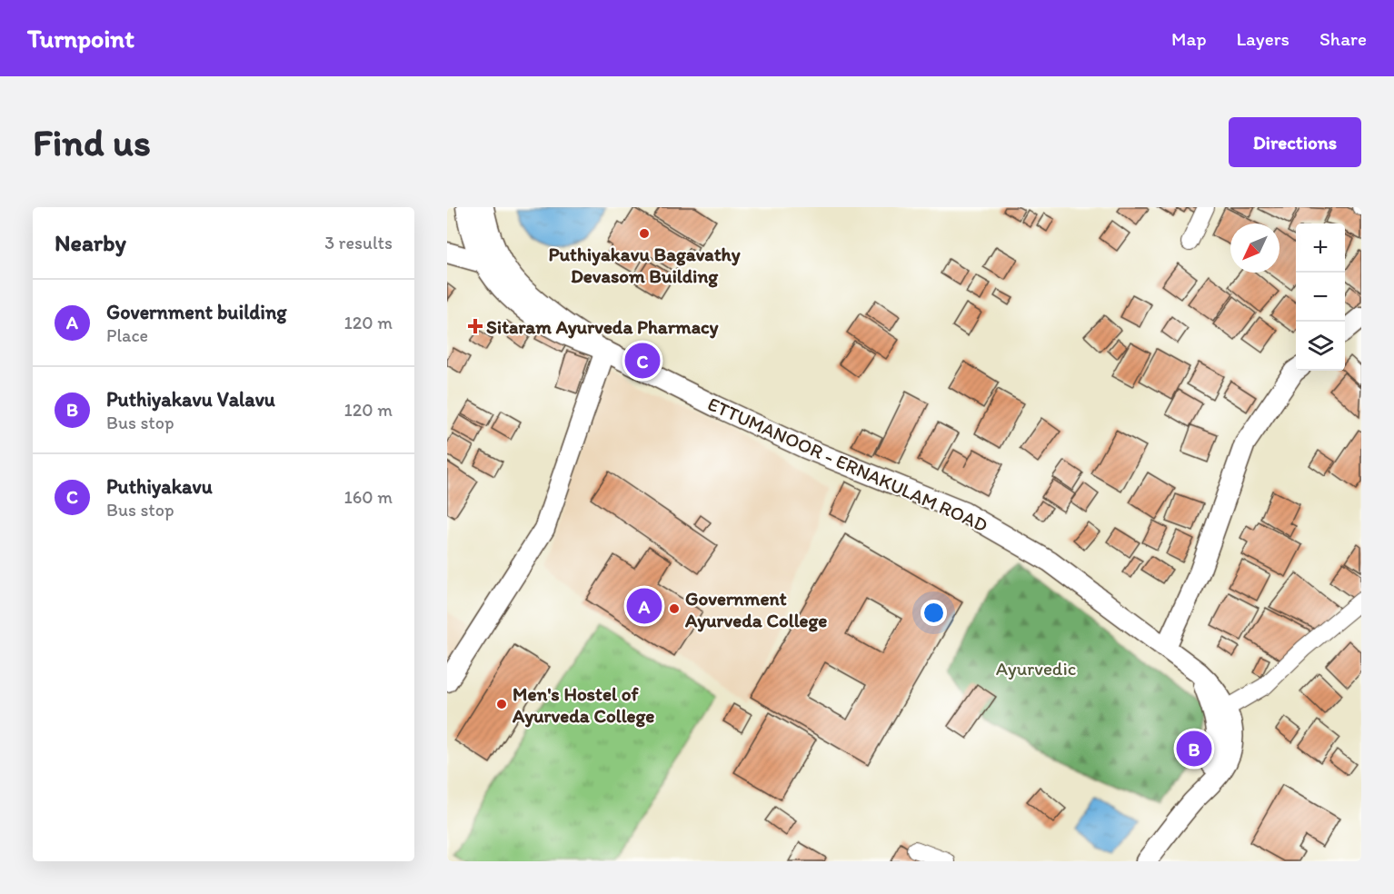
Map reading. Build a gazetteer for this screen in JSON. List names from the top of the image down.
{
  "streets": {
    "main road": ["ETTUMANOOR - ERNAKULAM ROAD"]
  },
  "parks": ["Ayurvedic"],
  "places": {
    "other": ["Puthiyakavu Bagavathy Devasom Building", "Government Ayurveda College", "Men's Hostel of Ayurveda College"],
    "health": ["Sitaram Ayurveda Pharmacy"]
  },
  "north": "bottom left",
  "page": {
    "header": "Turnpoint",
    "nav": ["Map", "Layers", "Share"],
    "buttons": "Directions",
    "title": "Find us",
    "heading": ["Nearby", "3 results"],
    "map_buttons": ["+", "−"],
    "list": [
      {
        "mark": "A",
        "name": "Government building",
        "note": "Place",
        "value": "120 m"
      },
      {
        "mark": "B",
        "name": "Puthiyakavu Valavu",
        "note": "Bus stop",
        "value": "120 m"
      },
      {
        "mark": "C",
        "name": "Puthiyakavu",
        "note": "Bus stop",
        "value": "160 m"
      }
    ],
    "pins": ["C", "A", "B"]
  }
}
